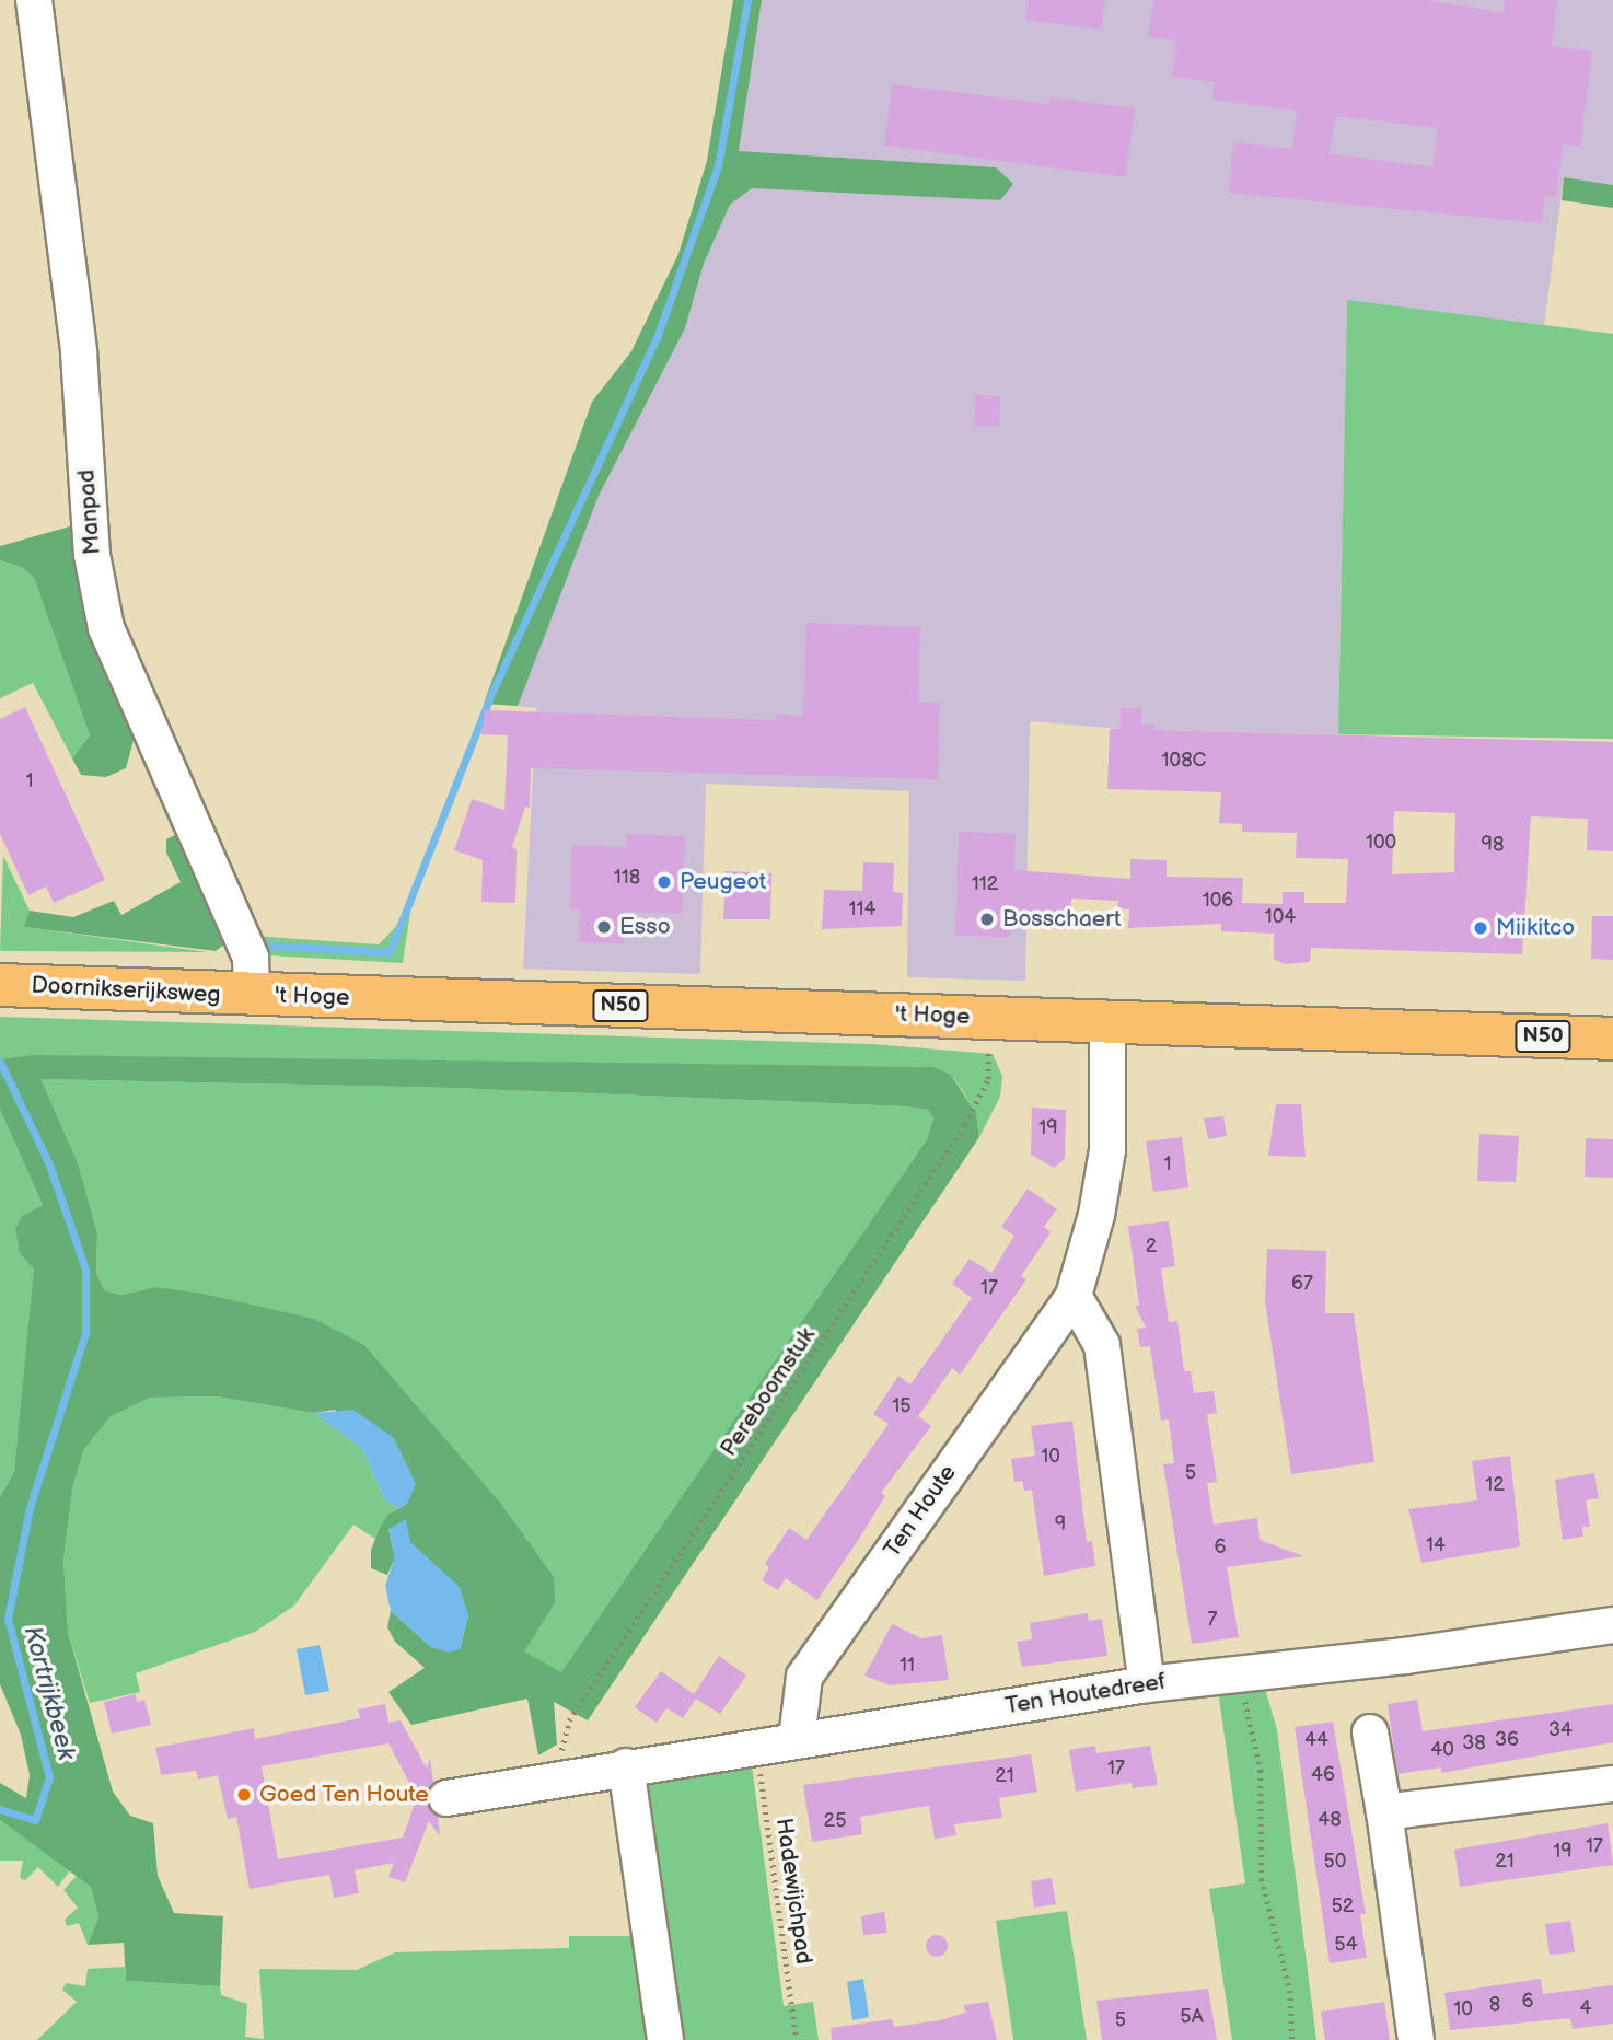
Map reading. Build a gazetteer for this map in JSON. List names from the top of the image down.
{
  "streets": {
    "main road": ["Doornikserijksweg", "'t Hoge", "N50"],
    "street": ["Manpad", "Ten Houte", "Ten Houtedreef"],
    "path": ["Pereboomstuk", "Hadewijchpad"]
  },
  "crossings": [
    ["Manpad", "Doornikserijksweg"],
    ["Manpad", "'t Hoge"],
    ["Doornikserijksweg", "'t Hoge"],
    ["'t Hoge", "Pereboomstuk"],
    ["'t Hoge", "Ten Houte"],
    ["Pereboomstuk", "Ten Houtedreef"],
    ["Ten Houte", "Ten Houtedreef"],
    ["Ten Houtedreef", "Hadewijchpad"]
  ],
  "water": ["Kortrijkbeek"],
  "places": [
    "Peugeot",
    "Bosschaert",
    "Esso",
    "Miikitco",
    "Goed Ten Houte"
  ],
  "house_numbers": [
    "108C",
    "1",
    "100",
    "98",
    "118",
    "112",
    "106",
    "114",
    "104",
    "19",
    "1",
    "2",
    "67",
    "17",
    "15",
    "10",
    "5",
    "12",
    "9",
    "14",
    "6",
    "7",
    "11",
    "34",
    "44",
    "36",
    "38",
    "40",
    "17",
    "46",
    "21",
    "48",
    "25",
    "17",
    "19",
    "50",
    "21",
    "52",
    "54",
    "6",
    "8",
    "4",
    "10",
    "5A",
    "5"
  ]
}
